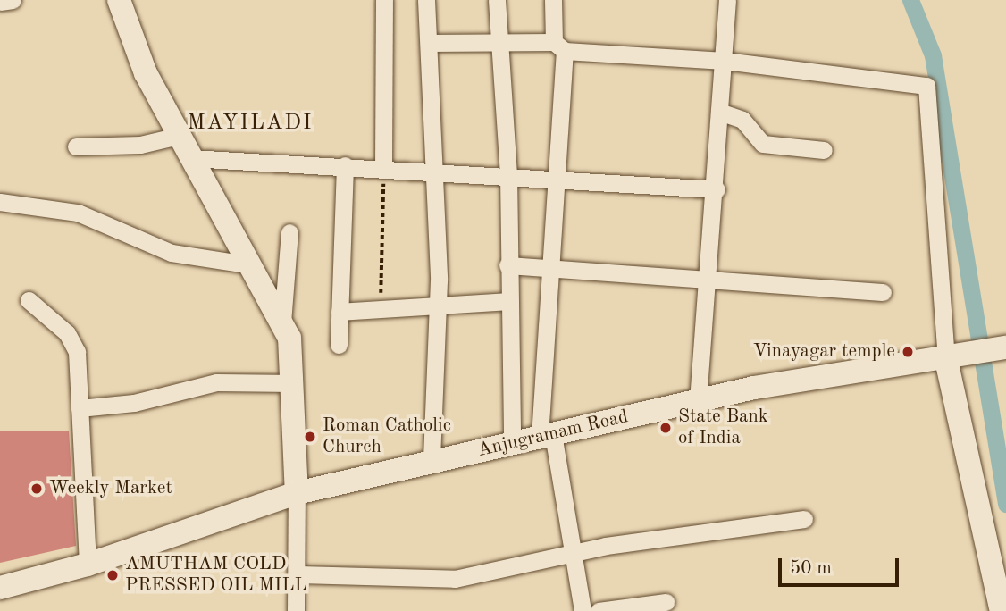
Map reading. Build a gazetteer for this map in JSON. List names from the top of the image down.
{
  "streets": {
    "main road": ["Anjugramam Road"]
  },
  "districts": ["MAYILADI"],
  "places": [
    "Vinayagar temple",
    "State Bank of India",
    "Roman Catholic Church",
    "Weekly Market",
    "AMUTHAM COLD PRESSED OIL MILL"
  ],
  "scale_bar": "50 m"
}
